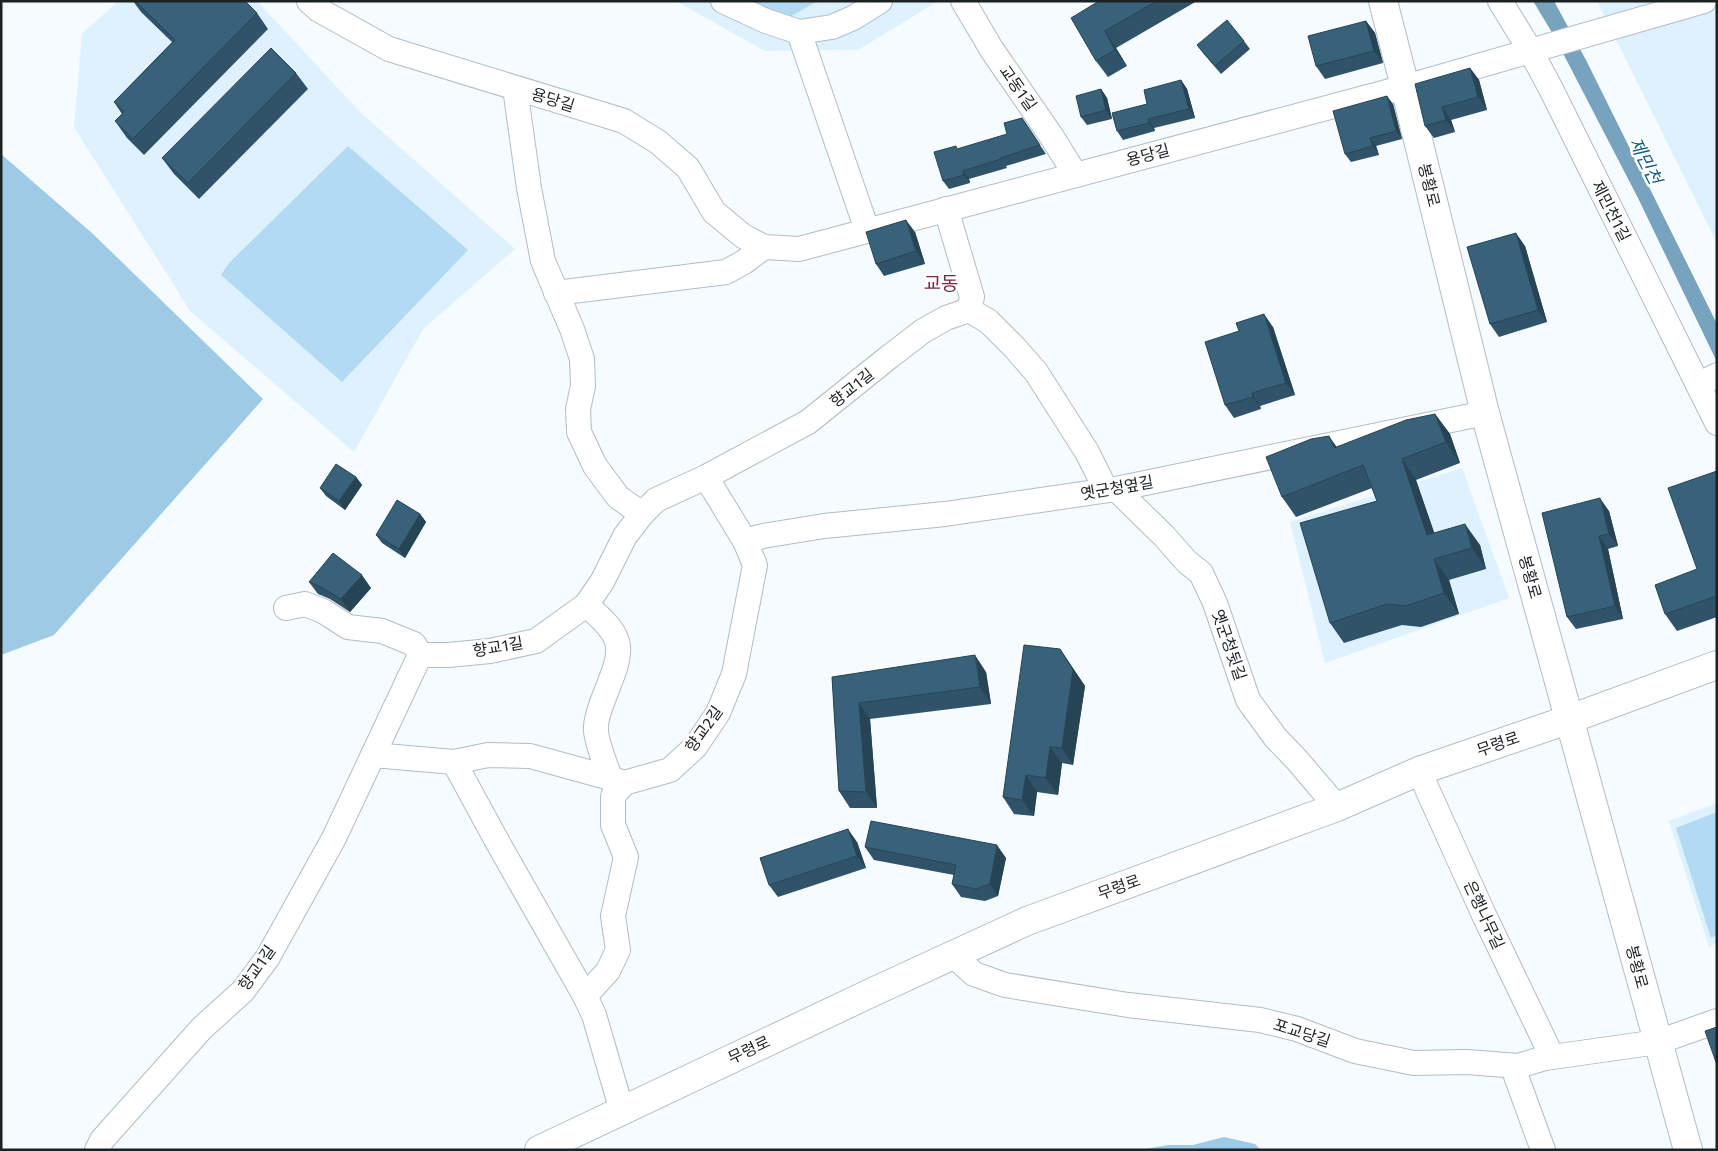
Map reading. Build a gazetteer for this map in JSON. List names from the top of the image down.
{
  "streets": {
    "main road": ["봉황로", "무령로"],
    "street": [
      "교동1길",
      "용당길",
      "제민천1길",
      "향교1길",
      "옛군청옆길",
      "옛군청뒷길",
      "향교2길",
      "은행나무길",
      "포교당길"
    ]
  },
  "crossings": [
    ["교동1길", "용당길"],
    ["용당길", "봉황로"],
    ["용당길", "제민천1길"],
    ["봉황로", "옛군청옆길"],
    ["봉황로", "무령로"],
    ["봉황로", "포교당길"],
    ["향교1길", "옛군청뒷길"],
    ["향교1길", "향교2길"],
    ["옛군청옆길", "옛군청뒷길"],
    ["옛군청옆길", "향교2길"],
    ["옛군청뒷길", "무령로"],
    ["무령로", "은행나무길"],
    ["무령로", "포교당길"],
    ["은행나무길", "포교당길"]
  ],
  "districts": ["교동"],
  "water": ["제민천"]
}
